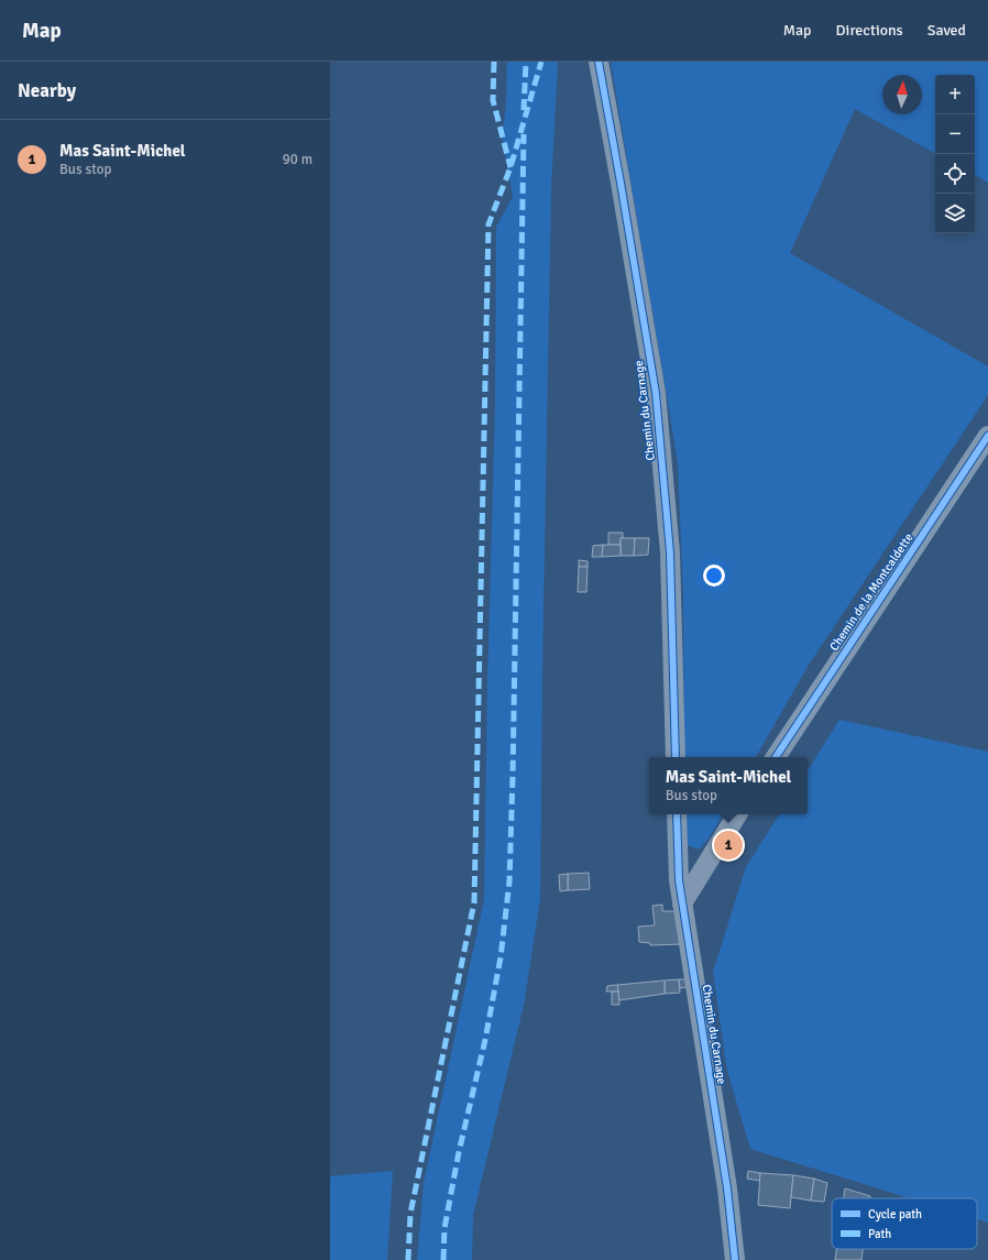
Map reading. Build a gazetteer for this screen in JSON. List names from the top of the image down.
{
  "streets": {
    "street": ["Chemin du Carnage", "Chemin de la Montcaldette"]
  },
  "legend": ["Cycle path", "Path"],
  "north": "top",
  "page": {
    "header": "Map",
    "nav": ["Map", "Directions", "Saved"],
    "heading": "Nearby",
    "map_buttons": ["+", "−"],
    "list": [
      {
        "mark": "1",
        "name": "Mas Saint-Michel",
        "note": "Bus stop",
        "value": "90 m"
      }
    ],
    "popup": ["Mas Saint-Michel", "Bus stop"],
    "pins": "1"
  }
}
